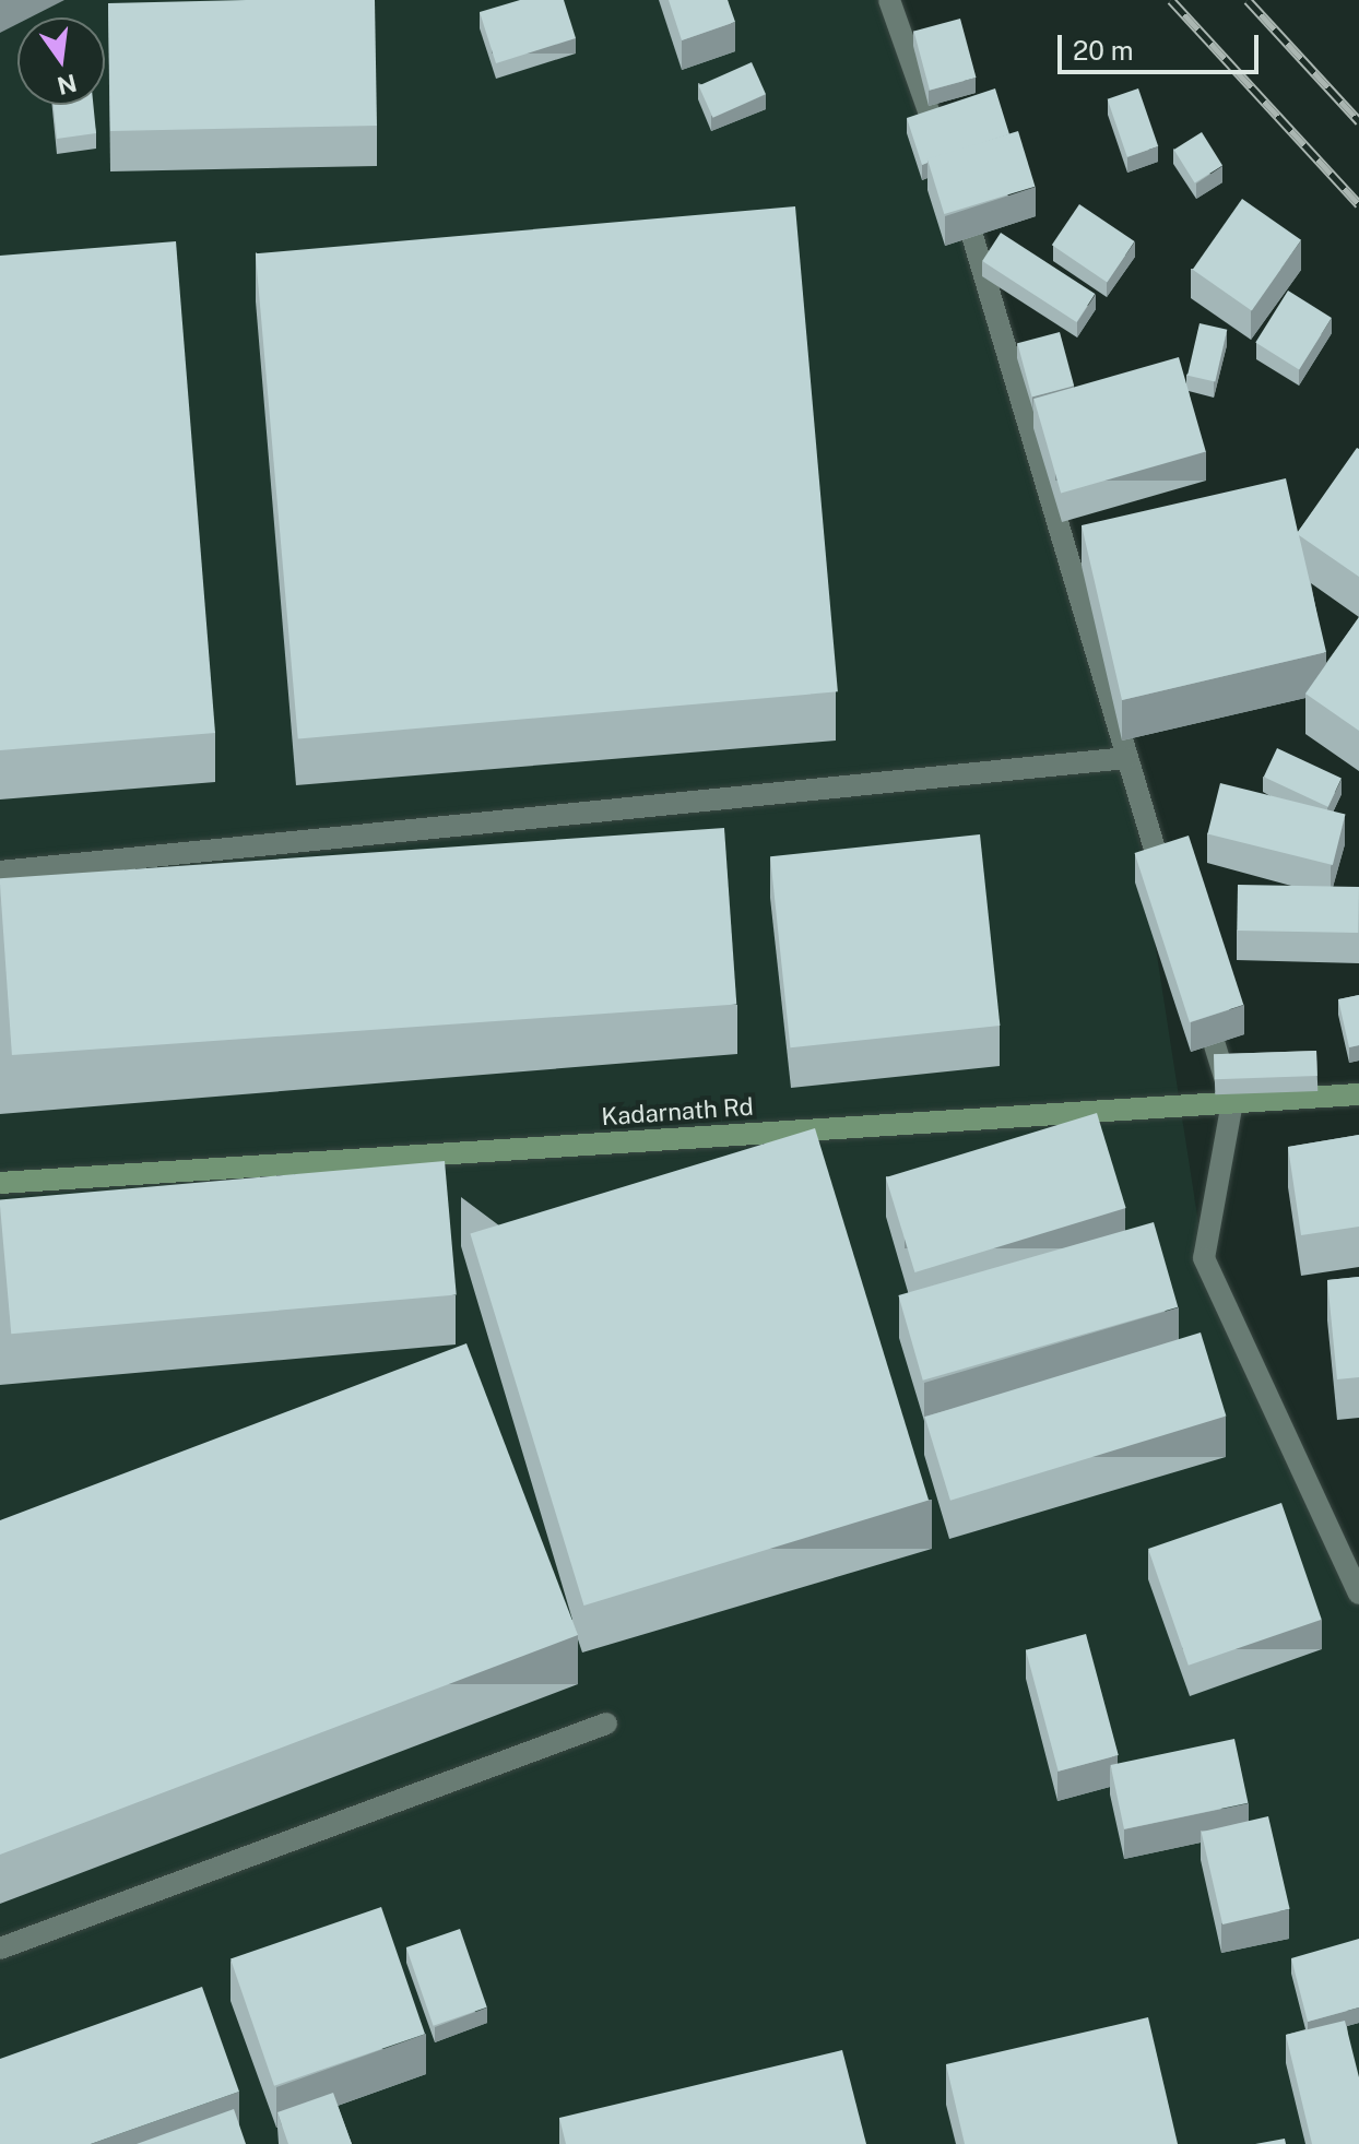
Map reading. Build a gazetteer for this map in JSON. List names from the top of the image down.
{
  "streets": {
    "main road": ["Kadarnath Rd"]
  },
  "scale_bar": "20 m",
  "north": "bottom"
}
